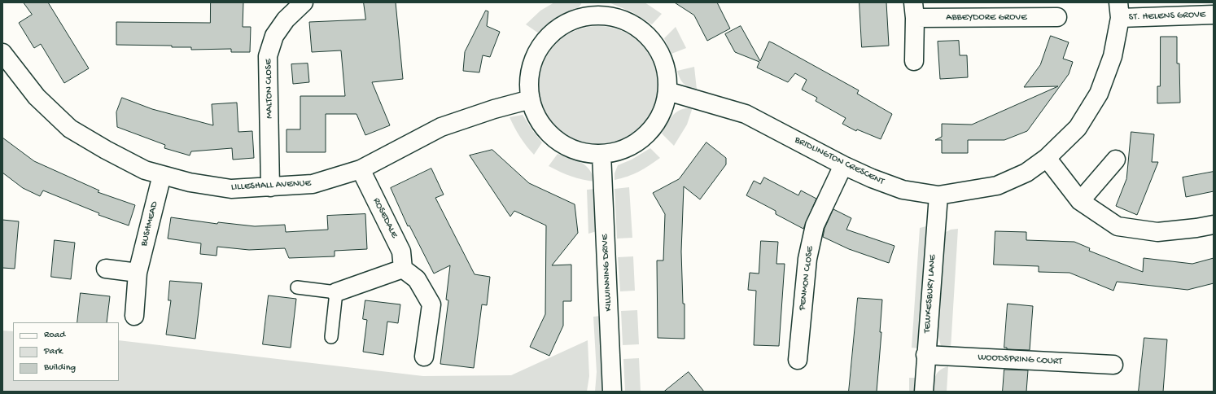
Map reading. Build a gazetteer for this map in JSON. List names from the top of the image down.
{
  "streets": {
    "street": [
      "ST. HELENS GROVE",
      "ABBEYDORE GROVE",
      "MALTON CLOSE",
      "BRIDLINGTON CRESCENT",
      "LILLESHALL AVENUE",
      "ROSEDALE",
      "BUSHMEAD",
      "KILWINNING DRIVE",
      "PENMON CLOSE",
      "TEWKESBURY LANE",
      "WOODSPRING COURT"
    ]
  },
  "crossings": [
    ["ST. HELENS GROVE", "BRIDLINGTON CRESCENT"],
    ["MALTON CLOSE", "LILLESHALL AVENUE"],
    ["BRIDLINGTON CRESCENT", "PENMON CLOSE"],
    ["BRIDLINGTON CRESCENT", "TEWKESBURY LANE"],
    ["LILLESHALL AVENUE", "ROSEDALE"],
    ["LILLESHALL AVENUE", "BUSHMEAD"],
    ["TEWKESBURY LANE", "WOODSPRING COURT"]
  ],
  "legend": ["Road", "Park", "Building"]
}
